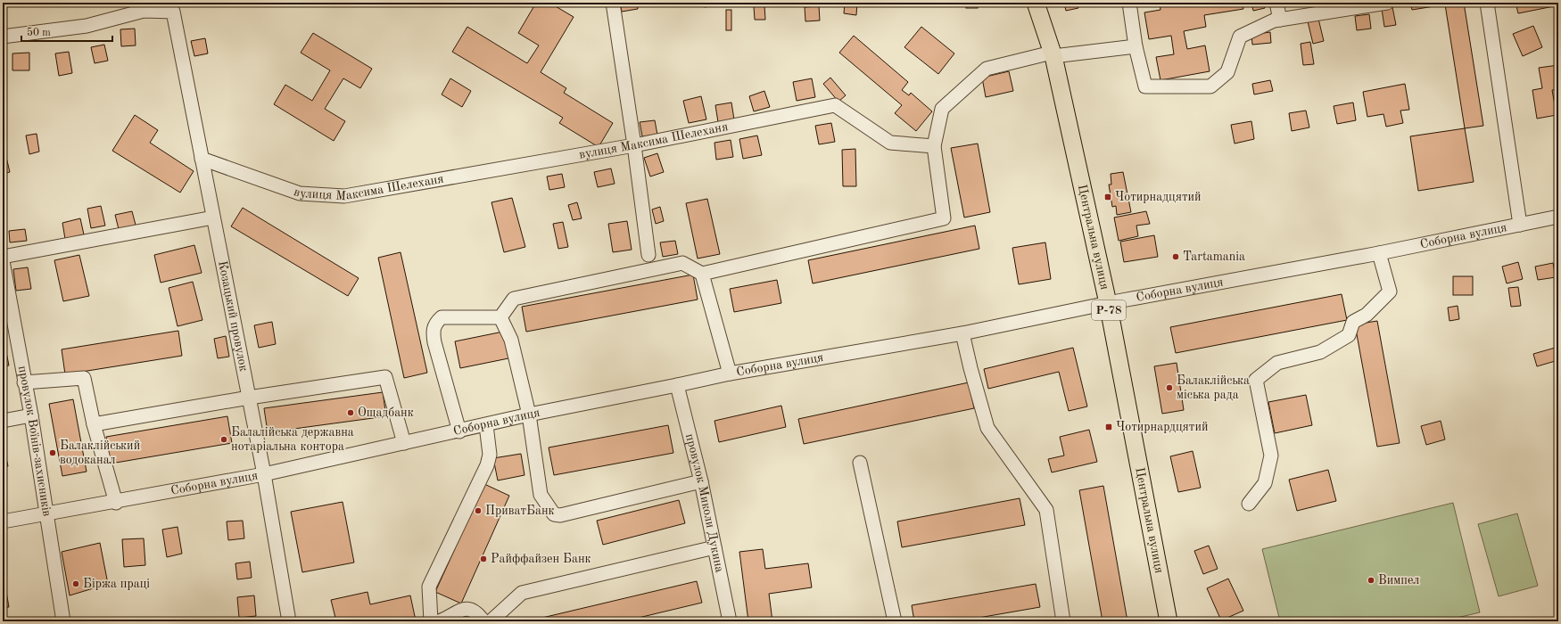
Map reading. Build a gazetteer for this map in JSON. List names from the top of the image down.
{
  "streets": {
    "main road": ["Центральна вулиця", "Р-78"],
    "street": [
      "вулиця Максима Шелеханя",
      "Соборна вулиця",
      "Козацький провулок",
      "провулок Воїнів-захисників",
      "провулок Миколи Дукина"
    ]
  },
  "crossings": [
    ["вулиця Максима Шелеханя", "Козацький провулок"],
    ["Соборна вулиця", "Центральна вулиця"],
    ["Соборна вулиця", "Козацький провулок"],
    ["Соборна вулиця", "провулок Воїнів-захисників"],
    ["Соборна вулиця", "провулок Миколи Дукина"]
  ],
  "places": {
    "transit": ["Чотирнадцятий", "Чотирнардцятий"],
    "other": [
      "Tartamania",
      "Балаклійська міська рада",
      "Ощадбанк",
      "Балалійська державна нотаріальна контора",
      "Балаклійський водоканал",
      "ПриватБанк",
      "Райффайзен Банк",
      "Вимпел",
      "Біржа праці"
    ]
  },
  "scale_bar": "50 m"
}
